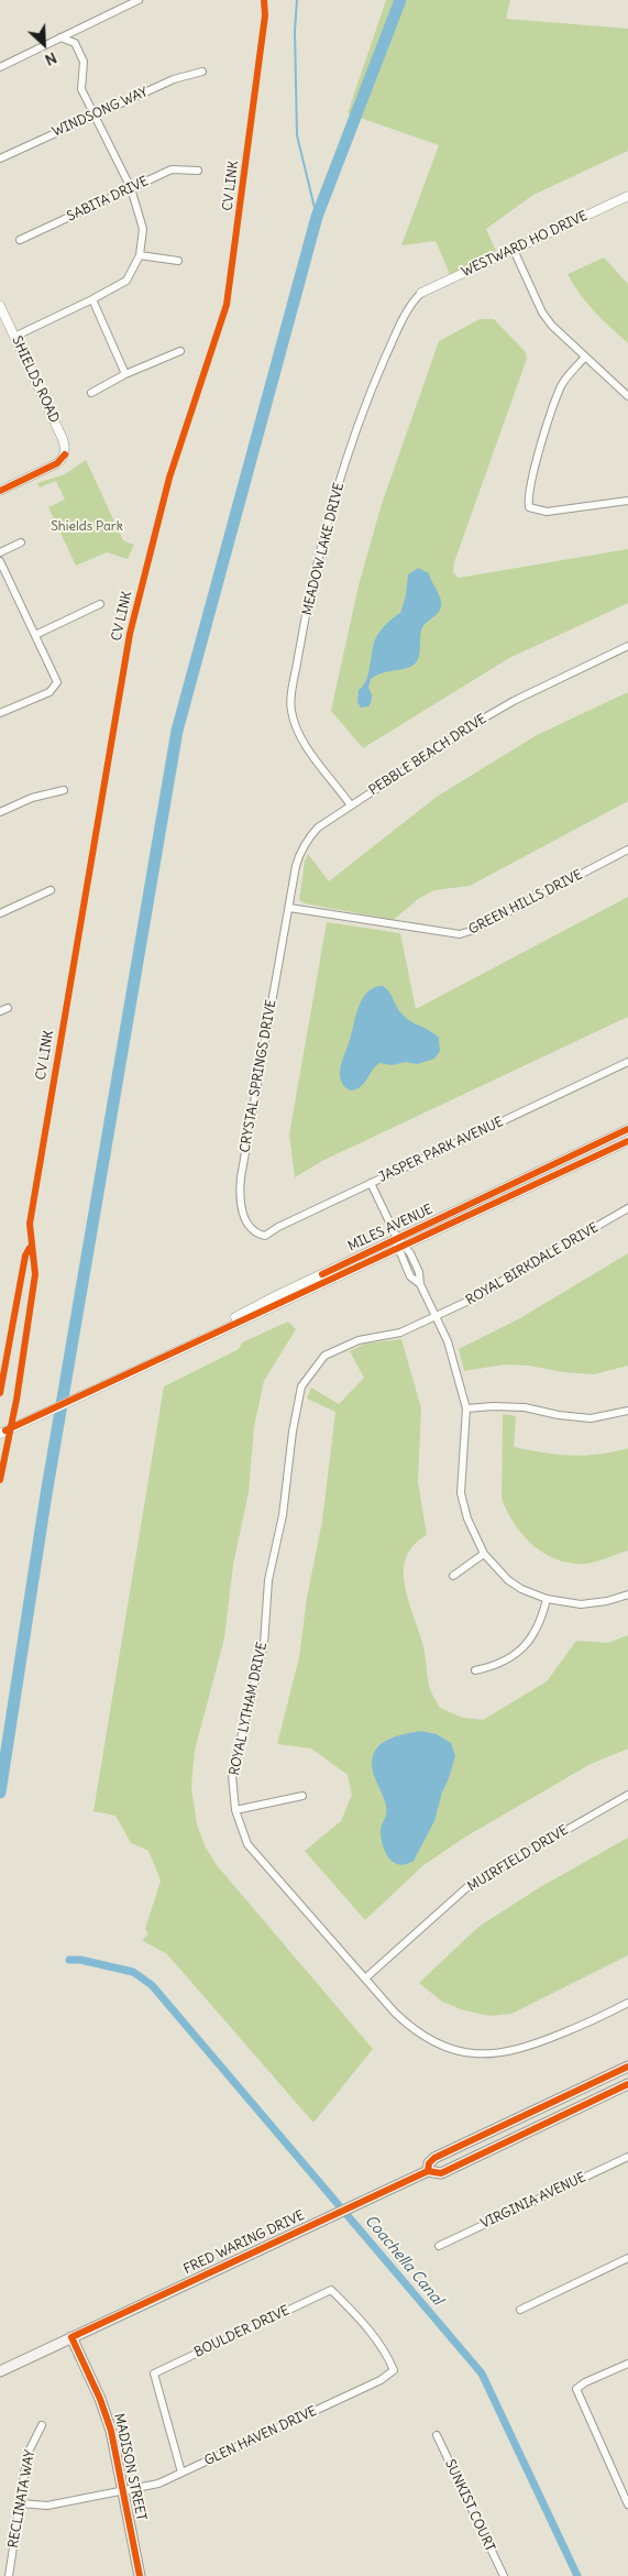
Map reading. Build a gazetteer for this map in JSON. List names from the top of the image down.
{
  "streets": {
    "main road": ["FRED WARING DRIVE", "MADISON STREET"],
    "street": [
      "WINDSONG WAY",
      "SABITA DRIVE",
      "WESTWARD HO DRIVE",
      "SHIELDS ROAD",
      "MEADOW LAKE DRIVE",
      "PEBBLE BEACH DRIVE",
      "GREEN HILLS DRIVE",
      "CRYSTAL SPRINGS DRIVE",
      "JASPER PARK AVENUE",
      "MILES AVENUE",
      "ROYAL BIRKDALE DRIVE",
      "ROYAL LYTHAM DRIVE",
      "MUIRFIELD DRIVE",
      "VIRGINIA AVENUE",
      "BOULDER DRIVE",
      "GLEN HAVEN DRIVE",
      "RECLINATA WAY",
      "SUNKIST COURT"
    ],
    "cycle path": ["CV LINK"]
  },
  "crossings": [
    ["WESTWARD HO DRIVE", "MEADOW LAKE DRIVE"],
    ["MEADOW LAKE DRIVE", "PEBBLE BEACH DRIVE"],
    ["PEBBLE BEACH DRIVE", "GREEN HILLS DRIVE"],
    ["PEBBLE BEACH DRIVE", "CRYSTAL SPRINGS DRIVE"],
    ["CRYSTAL SPRINGS DRIVE", "JASPER PARK AVENUE"],
    ["ROYAL BIRKDALE DRIVE", "ROYAL LYTHAM DRIVE"],
    ["ROYAL LYTHAM DRIVE", "MUIRFIELD DRIVE"],
    ["FRED WARING DRIVE", "MADISON STREET"],
    ["BOULDER DRIVE", "GLEN HAVEN DRIVE"],
    ["GLEN HAVEN DRIVE", "MADISON STREET"],
    ["GLEN HAVEN DRIVE", "RECLINATA WAY"]
  ],
  "water": ["Coachella Canal"],
  "parks": ["Shields Park"],
  "north": "bottom right"
}
